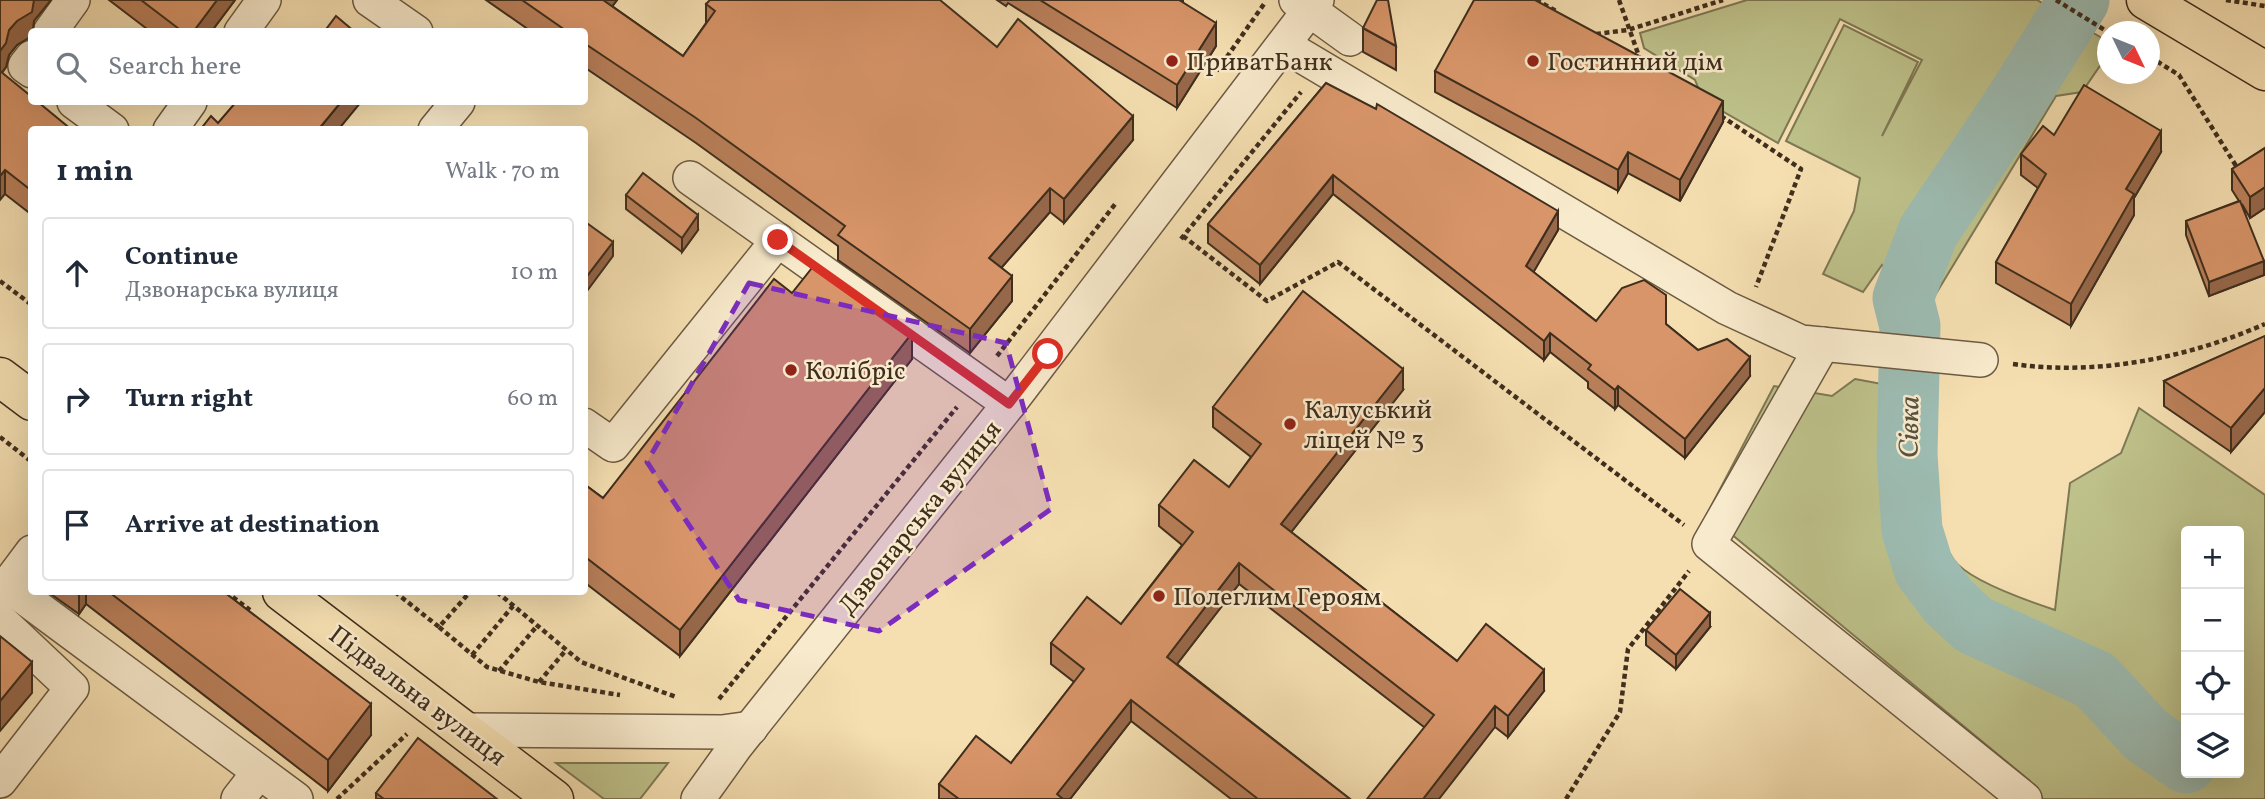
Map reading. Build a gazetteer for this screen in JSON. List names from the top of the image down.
{
  "streets": {
    "main road": ["Підвальна вулиця"],
    "street": ["Дзвонарська вулиця"]
  },
  "water": ["Сівка"],
  "places": [
    "ПриватБанк",
    "Гостинний дім",
    "Колібріс",
    "Калуський ліцей № 3",
    "Полеглим Героям"
  ],
  "north": "bottom right",
  "page": {
    "search": "Search here",
    "heading": ["1 min", "Walk · 70 m"],
    "list": [
      ["Continue", "Дзвонарська вулиця", "10 m"],
      ["Turn right", "60 m"],
      "Arrive at destination"
    ],
    "map_buttons": ["+", "−"]
  }
}
